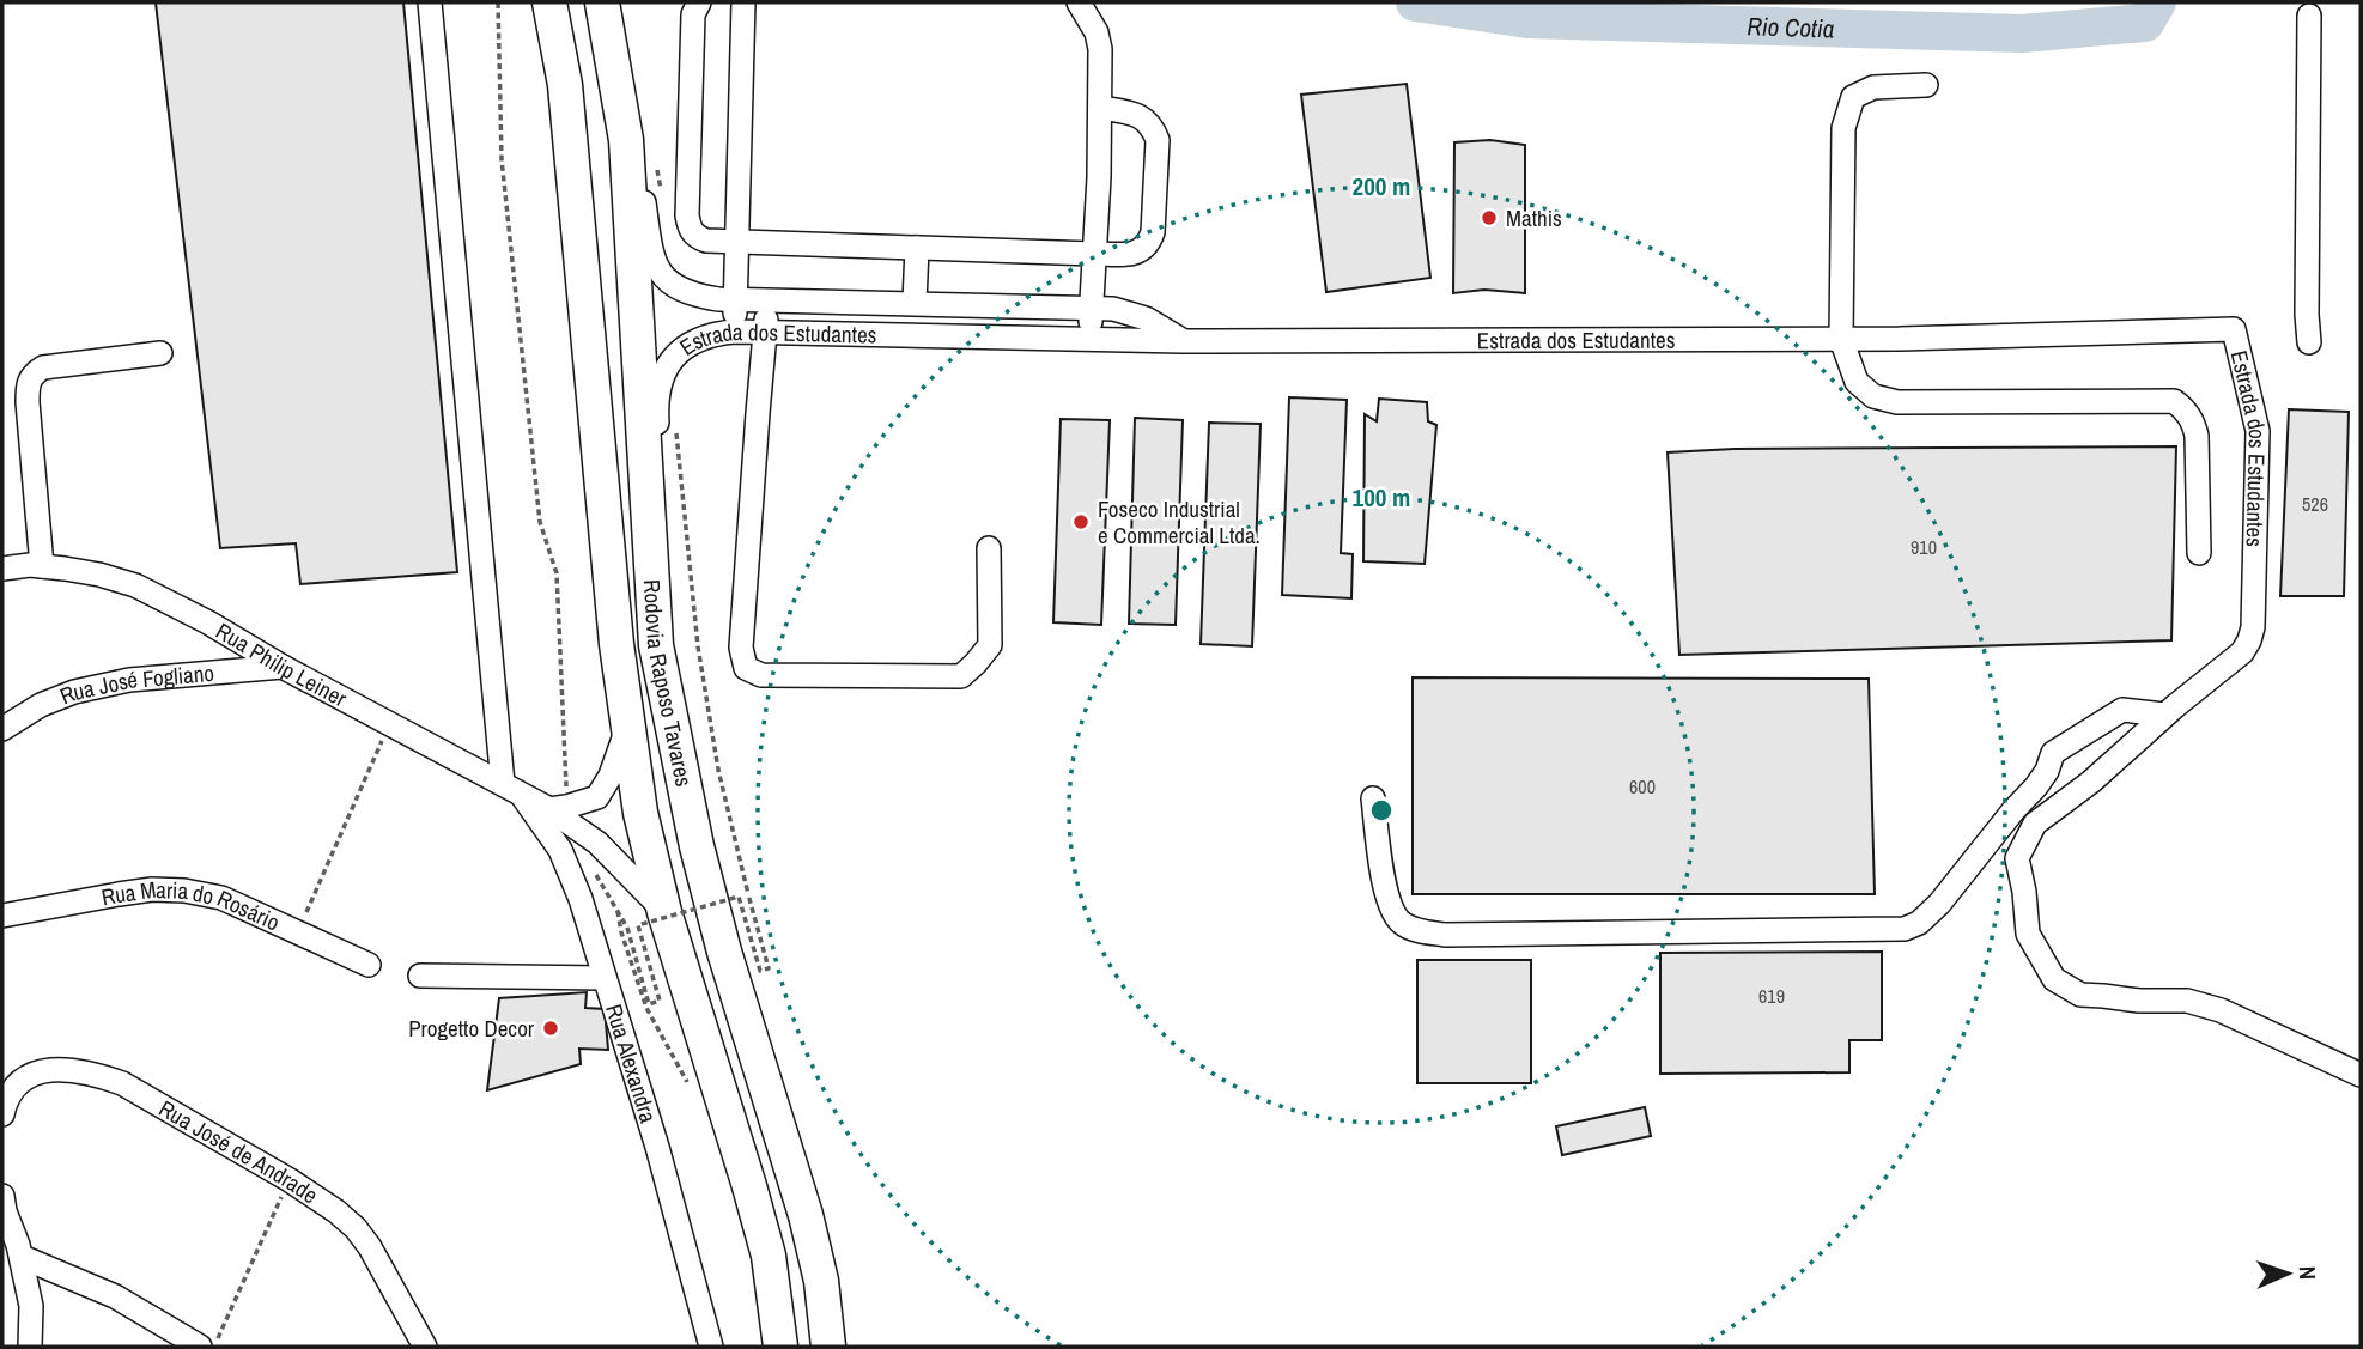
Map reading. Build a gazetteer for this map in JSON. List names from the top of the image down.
{
  "streets": {
    "highway": ["Rodovia Raposo Tavares"],
    "street": [
      "Estrada dos Estudantes",
      "Rua Philip Leiner",
      "Rua José Fogliano",
      "Rua Maria do Rosário",
      "Rua Alexandra",
      "Rua José de Andrade"
    ]
  },
  "crossings": [
    ["Estrada dos Estudantes", "Rodovia Raposo Tavares"],
    ["Rua Philip Leiner", "Rodovia Raposo Tavares"],
    ["Rua Philip Leiner", "Rua José Fogliano"],
    ["Rua Philip Leiner", "Rua Alexandra"]
  ],
  "water": ["Rio Cotia"],
  "places": ["Mathis", "Foseco Industrial e Commercial Ltda.", "Progetto Decor"],
  "house_numbers": [
    "526",
    "910",
    "600",
    "619"
  ],
  "north": "right",
  "rings": ["200 m", "100 m"]
}
